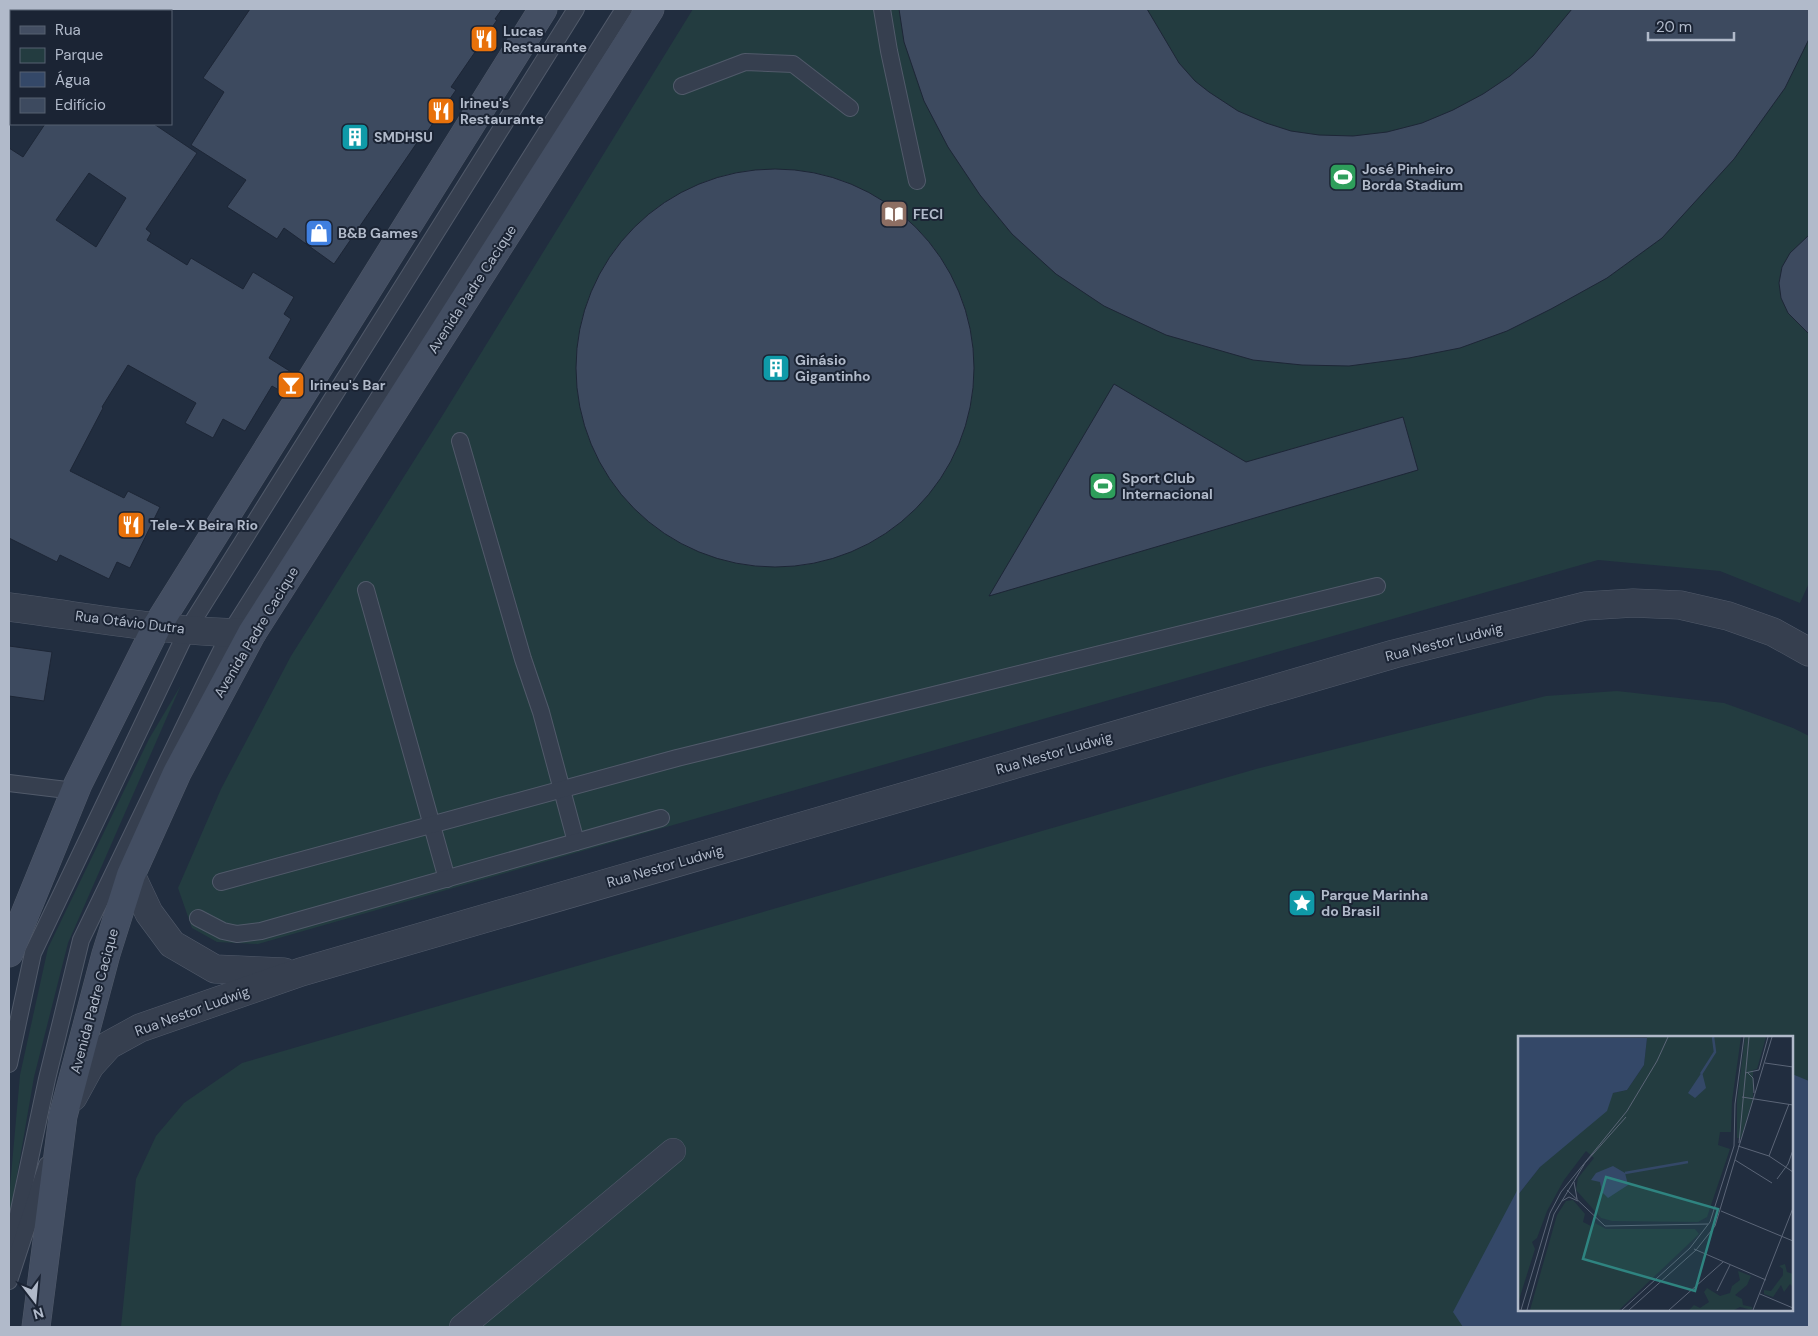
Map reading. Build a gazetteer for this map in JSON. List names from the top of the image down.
{
  "streets": {
    "main road": ["Avenida Padre Cacique"],
    "street": ["Rua Otávio Dutra", "Rua Nestor Ludwig"]
  },
  "crossings": [
    ["Avenida Padre Cacique", "Rua Otávio Dutra"],
    ["Avenida Padre Cacique", "Rua Nestor Ludwig"]
  ],
  "places": {
    "restaurant": ["Lucas Restaurante", "Irineu's Restaurante", "Tele-X Beira Rio"],
    "building": ["SMDHSU", "Ginásio Gigantinho"],
    "sports": ["José Pinheiro Borda Stadium", "Sport Club Internacional"],
    "library": ["FECI"],
    "shop": ["B&B Games"],
    "bar": ["Irineu's Bar"],
    "place": ["Parque Marinha do Brasil"]
  },
  "legend": [
    "Rua",
    "Parque",
    "Água",
    "Edifício"
  ],
  "scale_bar": "20 m",
  "north": "bottom"
}
